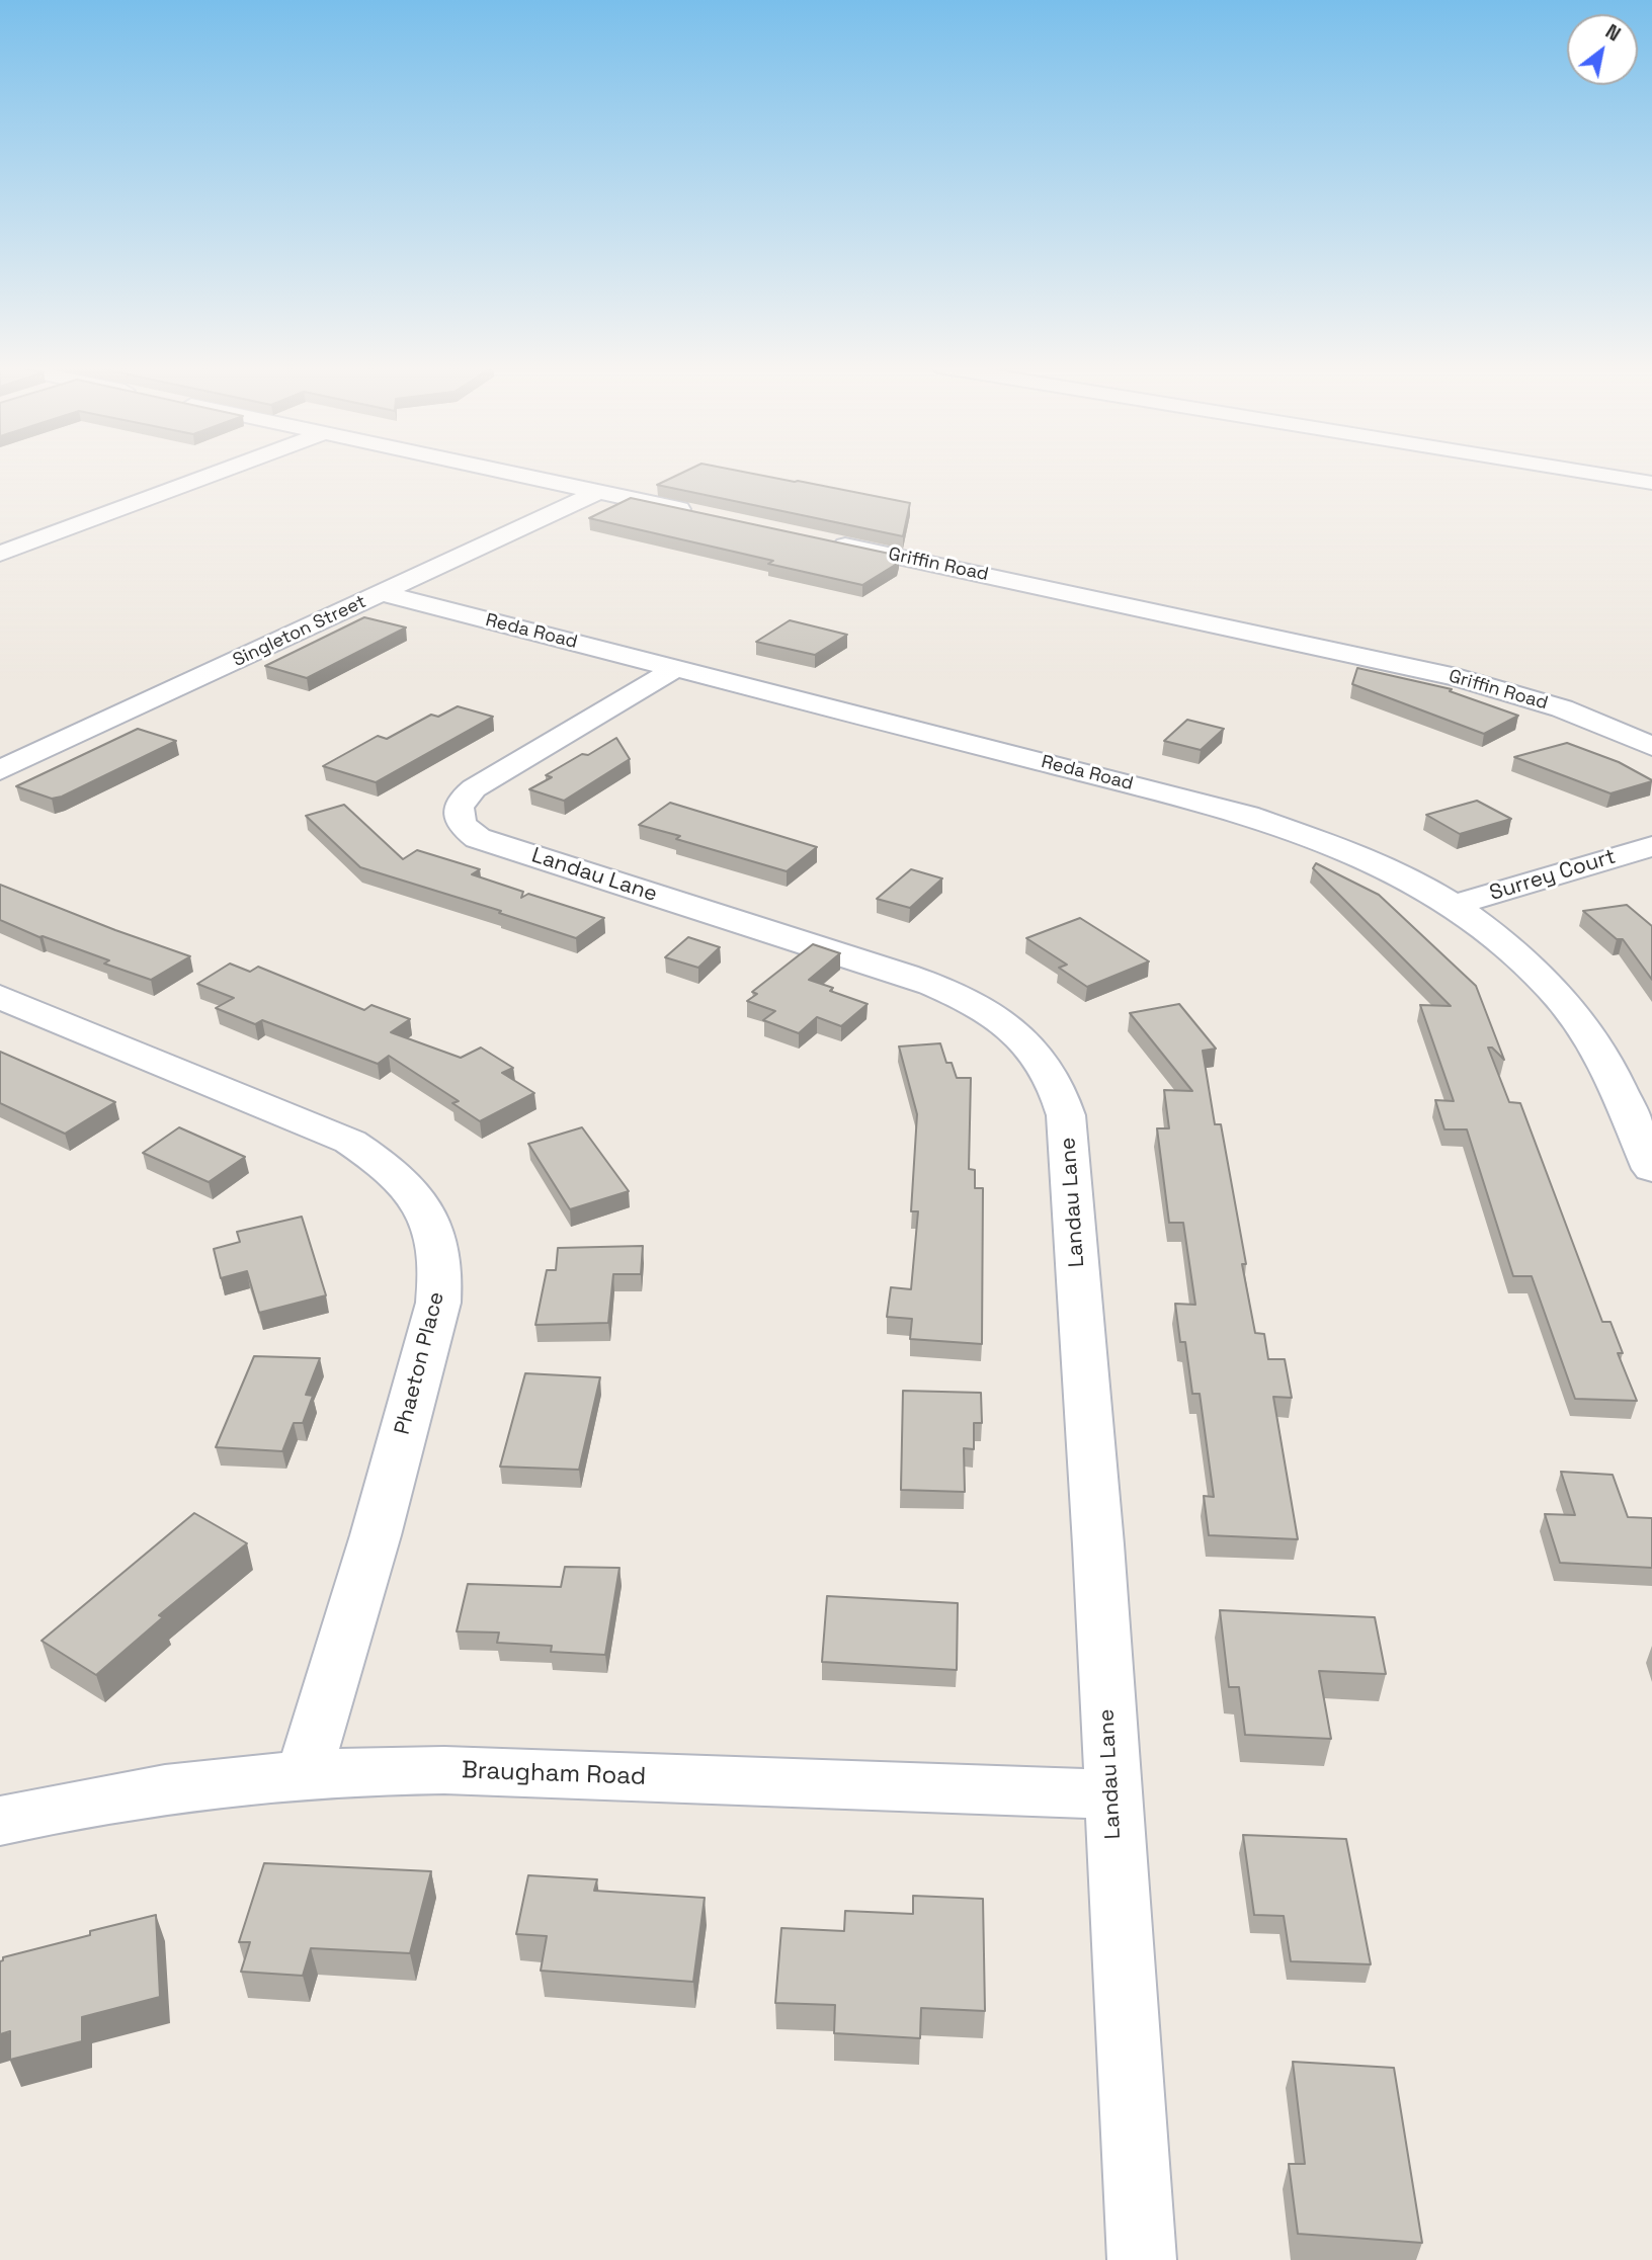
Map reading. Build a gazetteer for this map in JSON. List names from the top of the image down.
{
  "streets": {
    "street": [
      "Griffin Road",
      "Singleton Street",
      "Reda Road",
      "Landau Lane",
      "Surrey Court",
      "Phaeton Place",
      "Braugham Road"
    ]
  },
  "crossings": [
    ["Singleton Street", "Reda Road"],
    ["Reda Road", "Landau Lane"],
    ["Reda Road", "Surrey Court"],
    ["Landau Lane", "Braugham Road"],
    ["Phaeton Place", "Braugham Road"]
  ],
  "north": "top right"
}
